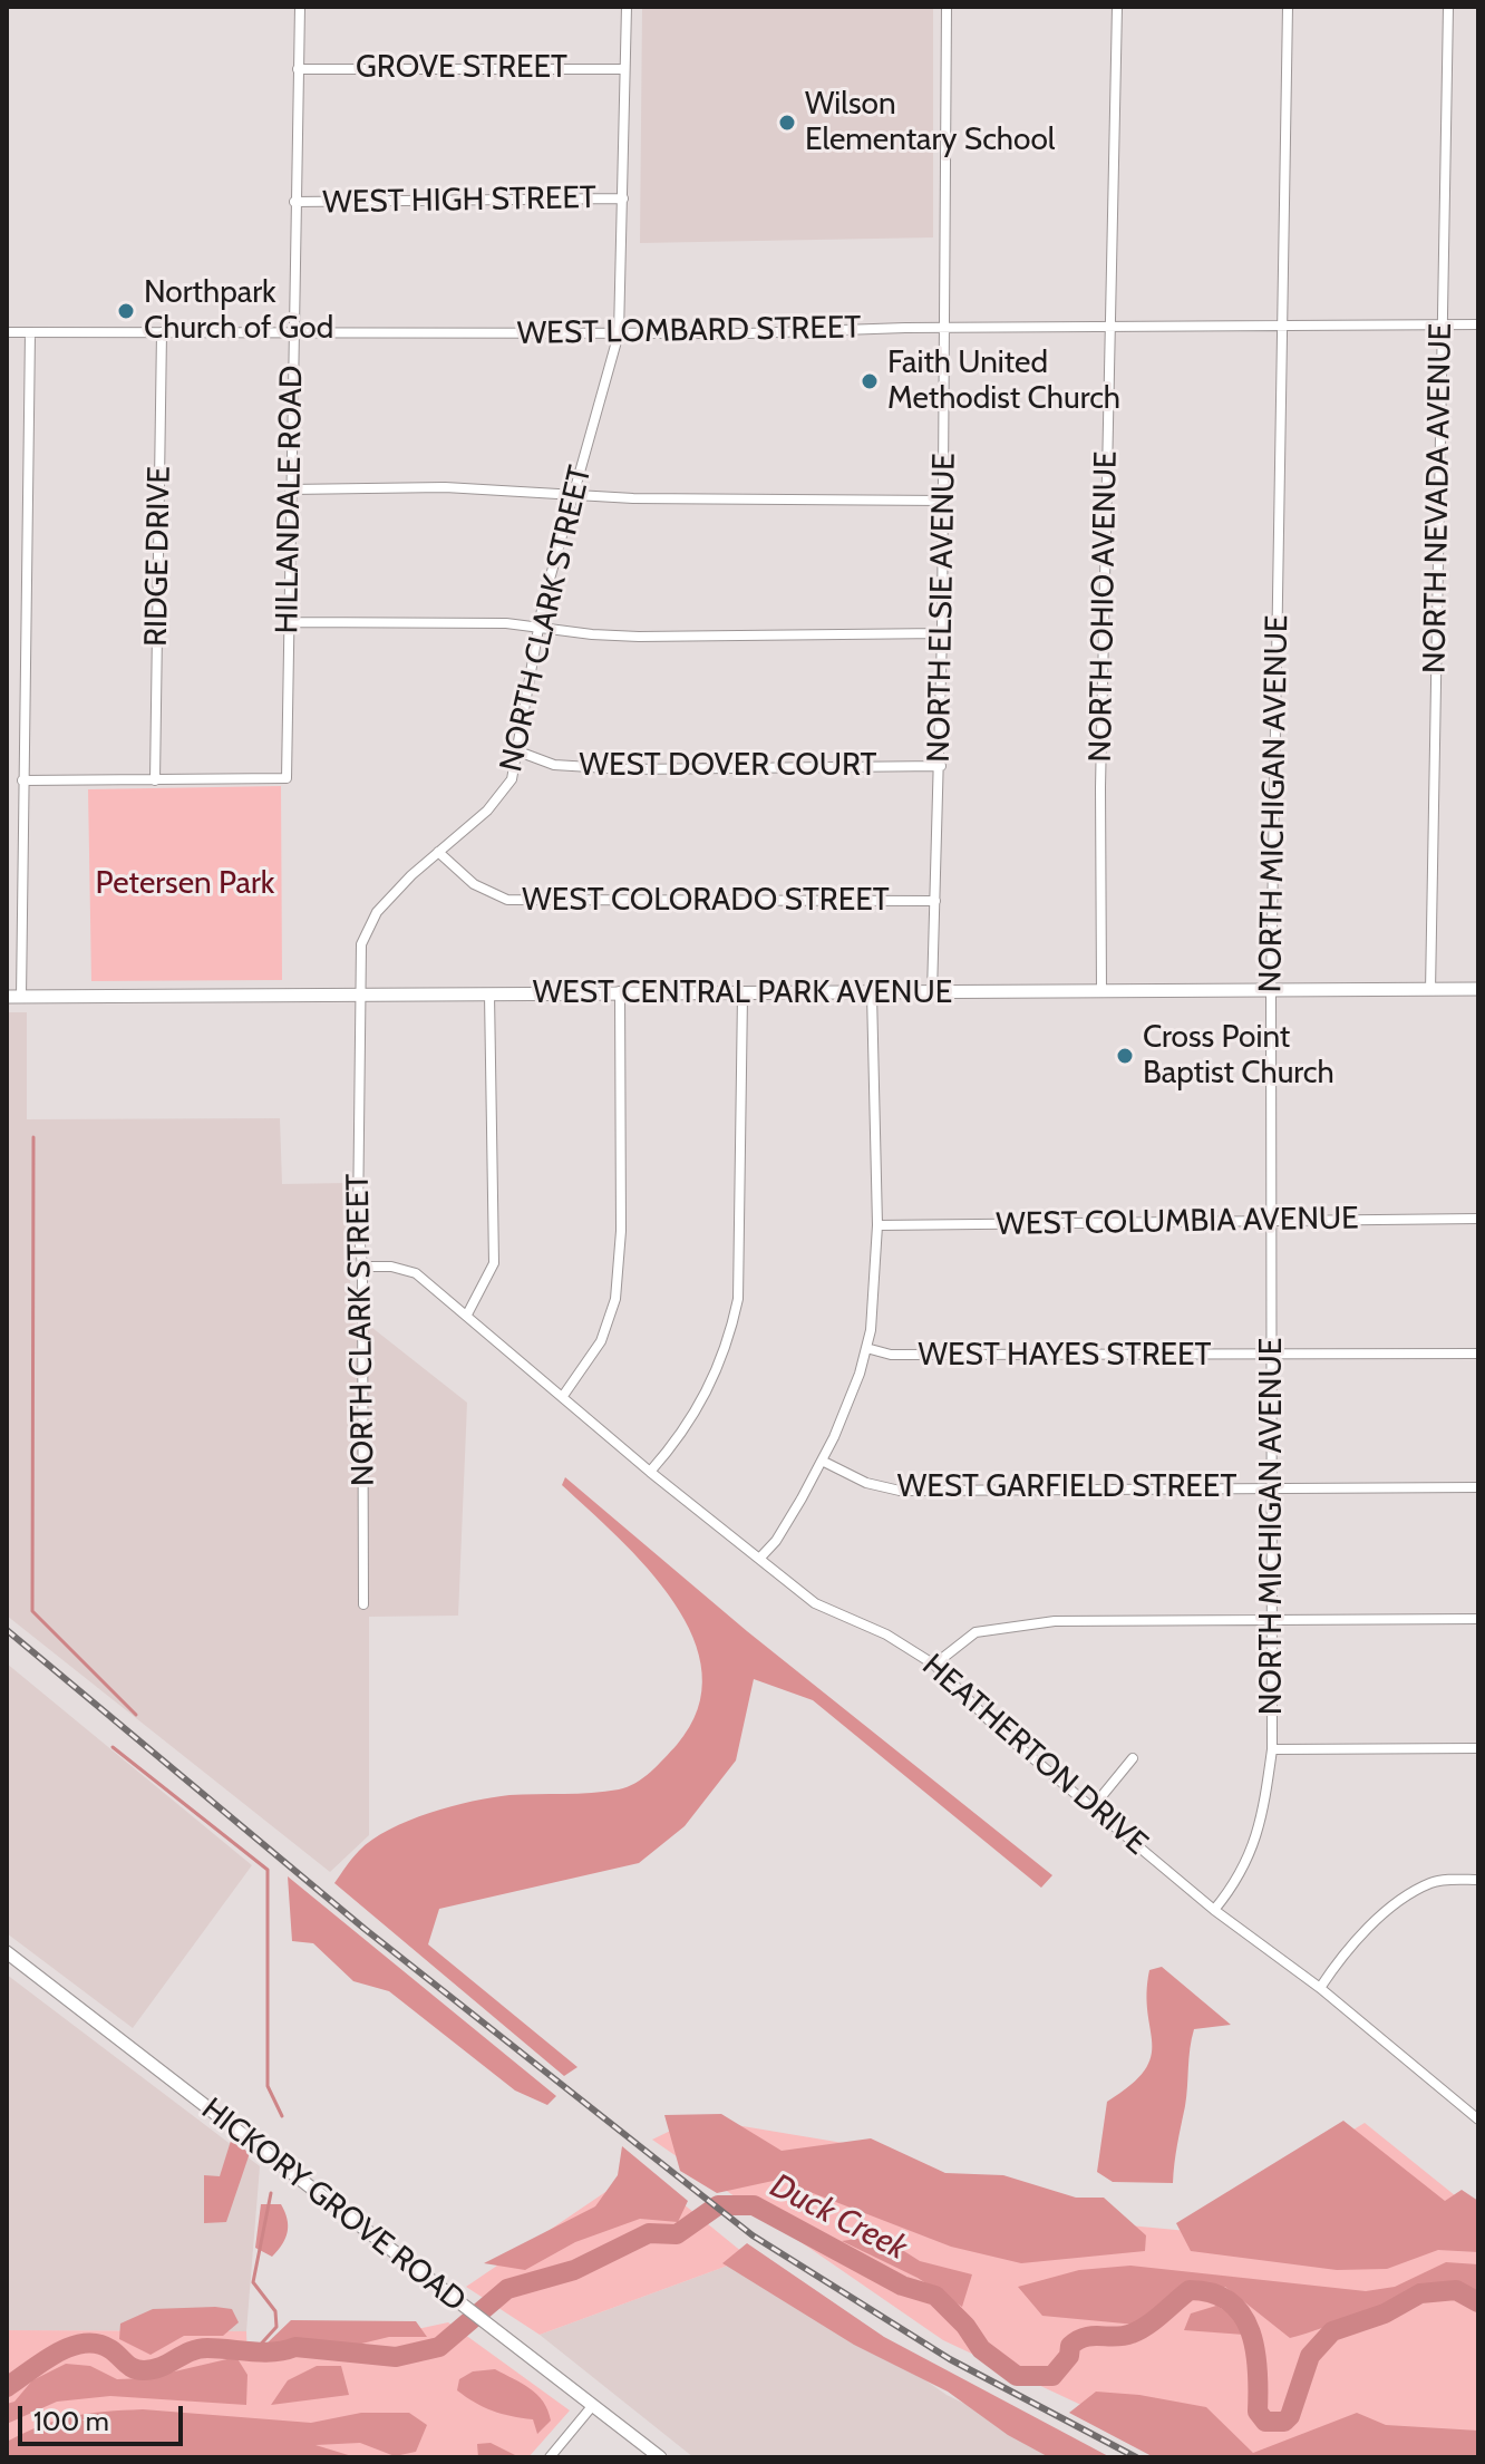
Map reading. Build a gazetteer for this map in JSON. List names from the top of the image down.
{
  "streets": {
    "street": [
      "GROVE STREET",
      "WEST HIGH STREET",
      "WEST LOMBARD STREET",
      "NORTH NEVADA AVENUE",
      "HILLANDALE ROAD",
      "RIDGE DRIVE",
      "NORTH OHIO AVENUE",
      "NORTH ELSIE AVENUE",
      "NORTH CLARK STREET",
      "WEST DOVER COURT",
      "NORTH MICHIGAN AVENUE",
      "WEST COLORADO STREET",
      "WEST CENTRAL PARK AVENUE",
      "WEST COLUMBIA AVENUE",
      "WEST HAYES STREET",
      "WEST GARFIELD STREET",
      "HEATHERTON DRIVE",
      "HICKORY GROVE ROAD"
    ]
  },
  "crossings": [
    ["GROVE STREET", "HILLANDALE ROAD"],
    ["GROVE STREET", "NORTH CLARK STREET"],
    ["WEST HIGH STREET", "HILLANDALE ROAD"],
    ["WEST HIGH STREET", "NORTH CLARK STREET"],
    ["WEST LOMBARD STREET", "NORTH NEVADA AVENUE"],
    ["WEST LOMBARD STREET", "HILLANDALE ROAD"],
    ["WEST LOMBARD STREET", "RIDGE DRIVE"],
    ["WEST LOMBARD STREET", "NORTH OHIO AVENUE"],
    ["WEST LOMBARD STREET", "NORTH ELSIE AVENUE"],
    ["WEST LOMBARD STREET", "NORTH CLARK STREET"],
    ["WEST LOMBARD STREET", "NORTH MICHIGAN AVENUE"],
    ["NORTH NEVADA AVENUE", "WEST CENTRAL PARK AVENUE"],
    ["HILLANDALE ROAD", "RIDGE DRIVE"],
    ["NORTH OHIO AVENUE", "WEST CENTRAL PARK AVENUE"],
    ["NORTH ELSIE AVENUE", "WEST DOVER COURT"],
    ["NORTH ELSIE AVENUE", "WEST COLORADO STREET"],
    ["NORTH ELSIE AVENUE", "WEST CENTRAL PARK AVENUE"],
    ["NORTH CLARK STREET", "WEST DOVER COURT"],
    ["NORTH CLARK STREET", "WEST COLORADO STREET"],
    ["NORTH CLARK STREET", "WEST CENTRAL PARK AVENUE"],
    ["NORTH CLARK STREET", "HEATHERTON DRIVE"],
    ["NORTH MICHIGAN AVENUE", "WEST CENTRAL PARK AVENUE"],
    ["NORTH MICHIGAN AVENUE", "WEST COLUMBIA AVENUE"],
    ["NORTH MICHIGAN AVENUE", "WEST HAYES STREET"],
    ["NORTH MICHIGAN AVENUE", "WEST GARFIELD STREET"],
    ["NORTH MICHIGAN AVENUE", "HEATHERTON DRIVE"]
  ],
  "water": ["Duck Creek"],
  "parks": ["Petersen Park"],
  "places": [
    "Wilson Elementary School",
    "Northpark Church of God",
    "Faith United Methodist Church",
    "Cross Point Baptist Church"
  ],
  "scale_bar": "100 m"
}
